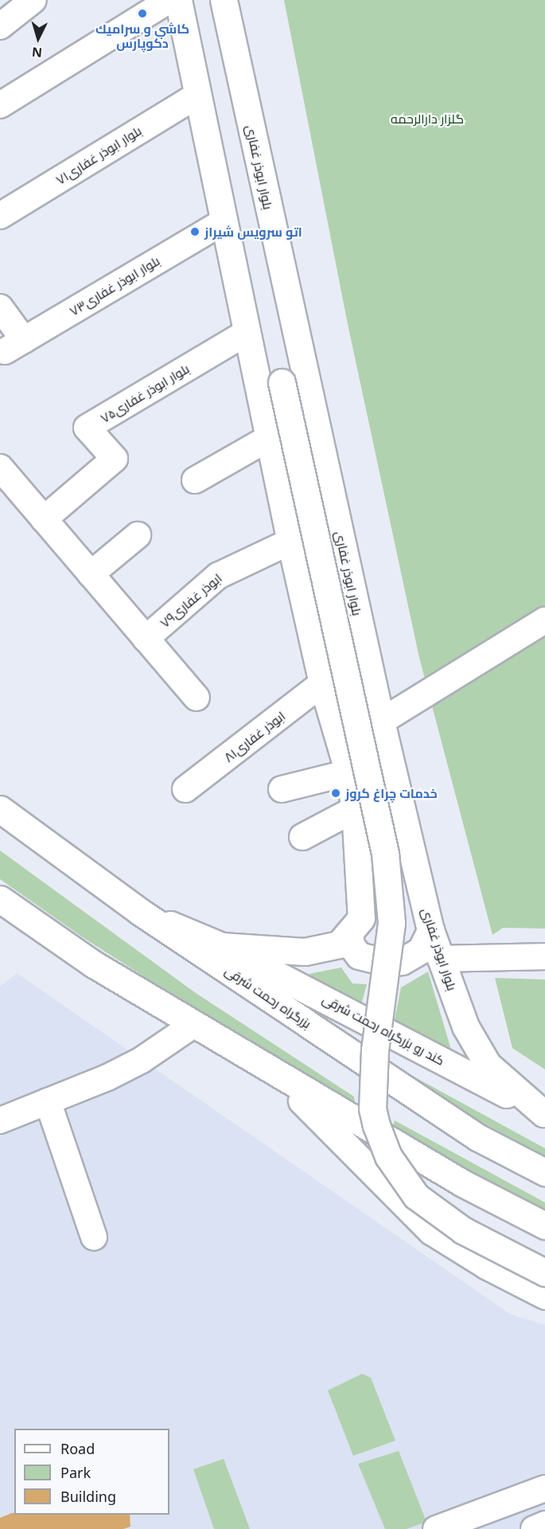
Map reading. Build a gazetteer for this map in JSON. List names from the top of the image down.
{
  "streets": {
    "main road": ["بلوار ابوذر غفاری", "بزرگراه رحمت شرقی", "کند رو بزرگراه رحمت شرقی"],
    "street": [
      "بلوار ابوذر غفاری۷۱",
      "بلوار ابوذر غفاری۷۳",
      "بلوار ابوذر غفاری۷۵",
      "۷۹ابوذر غفاری",
      "۸۱ابوذر غفاری"
    ]
  },
  "crossings": [
    ["بلوار ابوذر غفاری", "کند رو بزرگراه رحمت شرقی"]
  ],
  "parks": ["گلزار دارالرحمه"],
  "places": ["كاشي و سراميك دكوپارس", "اتو سرویس شیراز", "خدمات چراغ کروز"],
  "legend": ["Road", "Park", "Building"],
  "north": "bottom"
}
